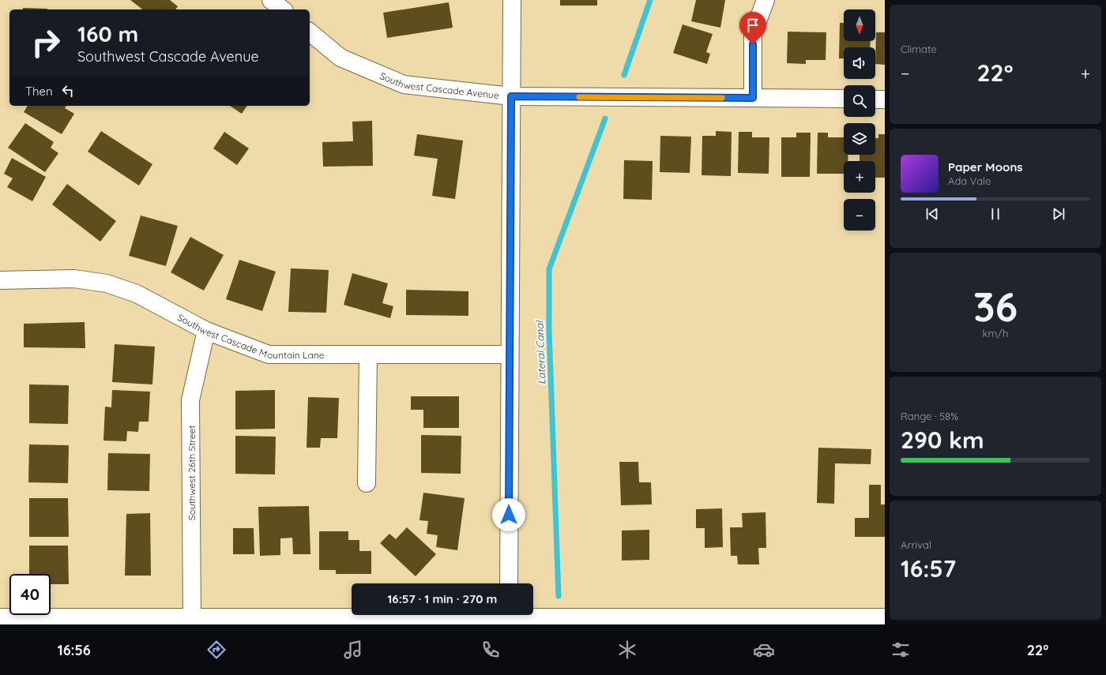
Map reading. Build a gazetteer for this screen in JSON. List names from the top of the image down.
{
  "streets": {
    "street": ["Southwest Cascade Avenue", "Southwest Cascade Mountain Lane", "Southwest 26th Street"]
  },
  "crossings": [
    ["Southwest Cascade Mountain Lane", "Southwest 26th Street"]
  ],
  "water": ["Lateral Canal"],
  "north": "bottom",
  "page": {
    "tile": [
      "Climate",
      ["36", "km/h"],
      ["Range · 58%", "290 km"],
      ["Arrival", "16:57"]
    ],
    "map_buttons": ["+", "−"],
    "turn": ["160 m", "Southwest Cascade Avenue"],
    "heat": ["−", "22°", "+"],
    "then": "Then",
    "song": ["Paper Moons", "Ada Vale"],
    "limit": "40",
    "trip": "16:57 · 1 min · 270 m",
    "tabs": ["16:56", "22°"]
  }
}
